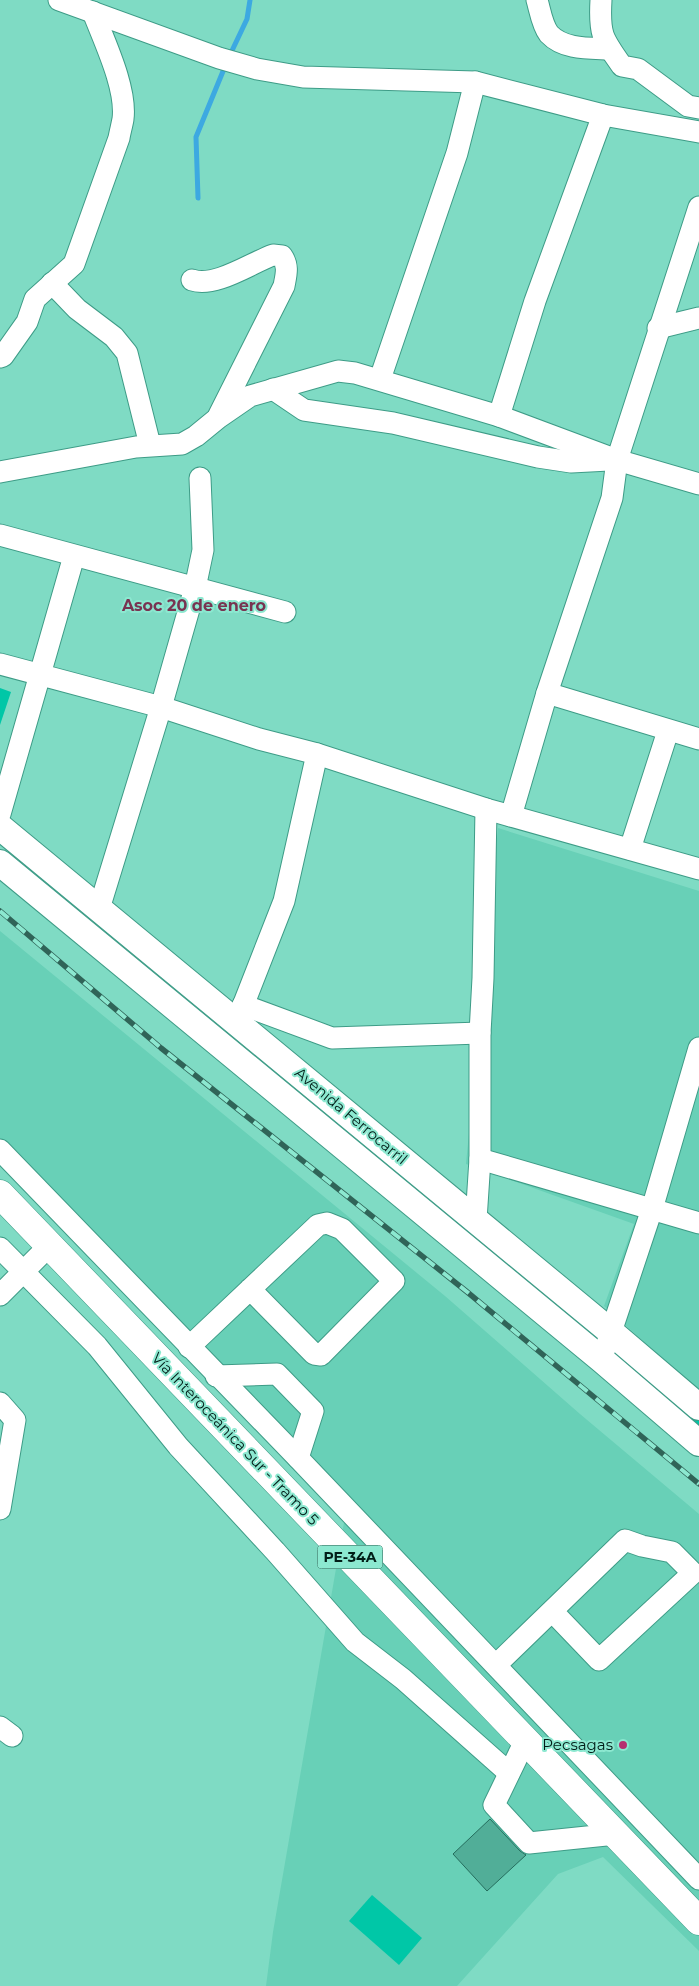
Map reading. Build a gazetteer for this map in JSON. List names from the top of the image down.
{
  "streets": {
    "highway": ["Vía Interoceánica Sur - Tramo 5", "PE-34A"],
    "main road": ["Avenida Ferrocarril"]
  },
  "districts": ["Asoc 20 de enero"],
  "places": ["Pecsagas"]
}
